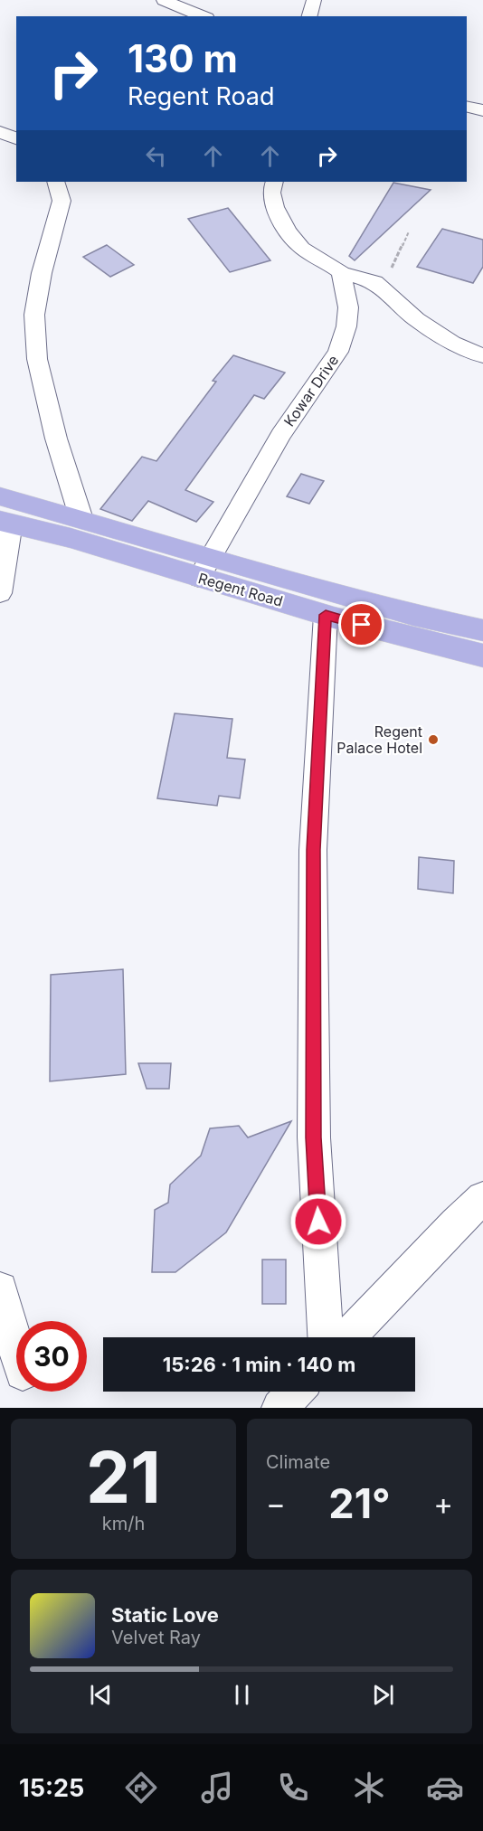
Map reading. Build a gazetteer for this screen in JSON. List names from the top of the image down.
{
  "streets": {
    "main road": ["Regent Road"],
    "street": ["Kowar Drive"]
  },
  "crossings": [
    ["Kowar Drive", "Regent Road"]
  ],
  "places": ["Regent Palace Hotel"],
  "page": {
    "turn": ["130 m", "Regent Road"],
    "limit": "30",
    "trip": "15:26 · 1 min · 140 m",
    "tile": [
      ["21", "km/h"],
      "Climate"
    ],
    "heat": ["−", "21°", "+"],
    "song": ["Static Love", "Velvet Ray"],
    "tabs": "15:25"
  }
}
